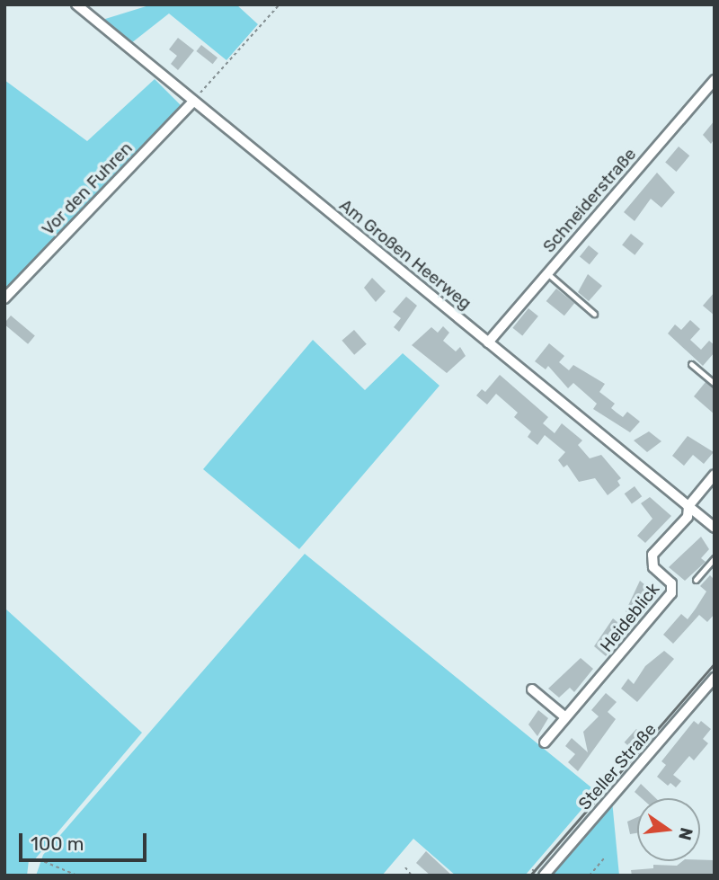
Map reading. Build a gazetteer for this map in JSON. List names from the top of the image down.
{
  "streets": {
    "street": [
      "Vor den Fuhren",
      "Schneiderstraße",
      "Am Großen Heerweg",
      "Heideblick",
      "Steller Straße"
    ]
  },
  "crossings": [
    ["Vor den Fuhren", "Am Großen Heerweg"],
    ["Schneiderstraße", "Am Großen Heerweg"],
    ["Am Großen Heerweg", "Heideblick"]
  ],
  "scale_bar": "100 m",
  "north": "right"
}
